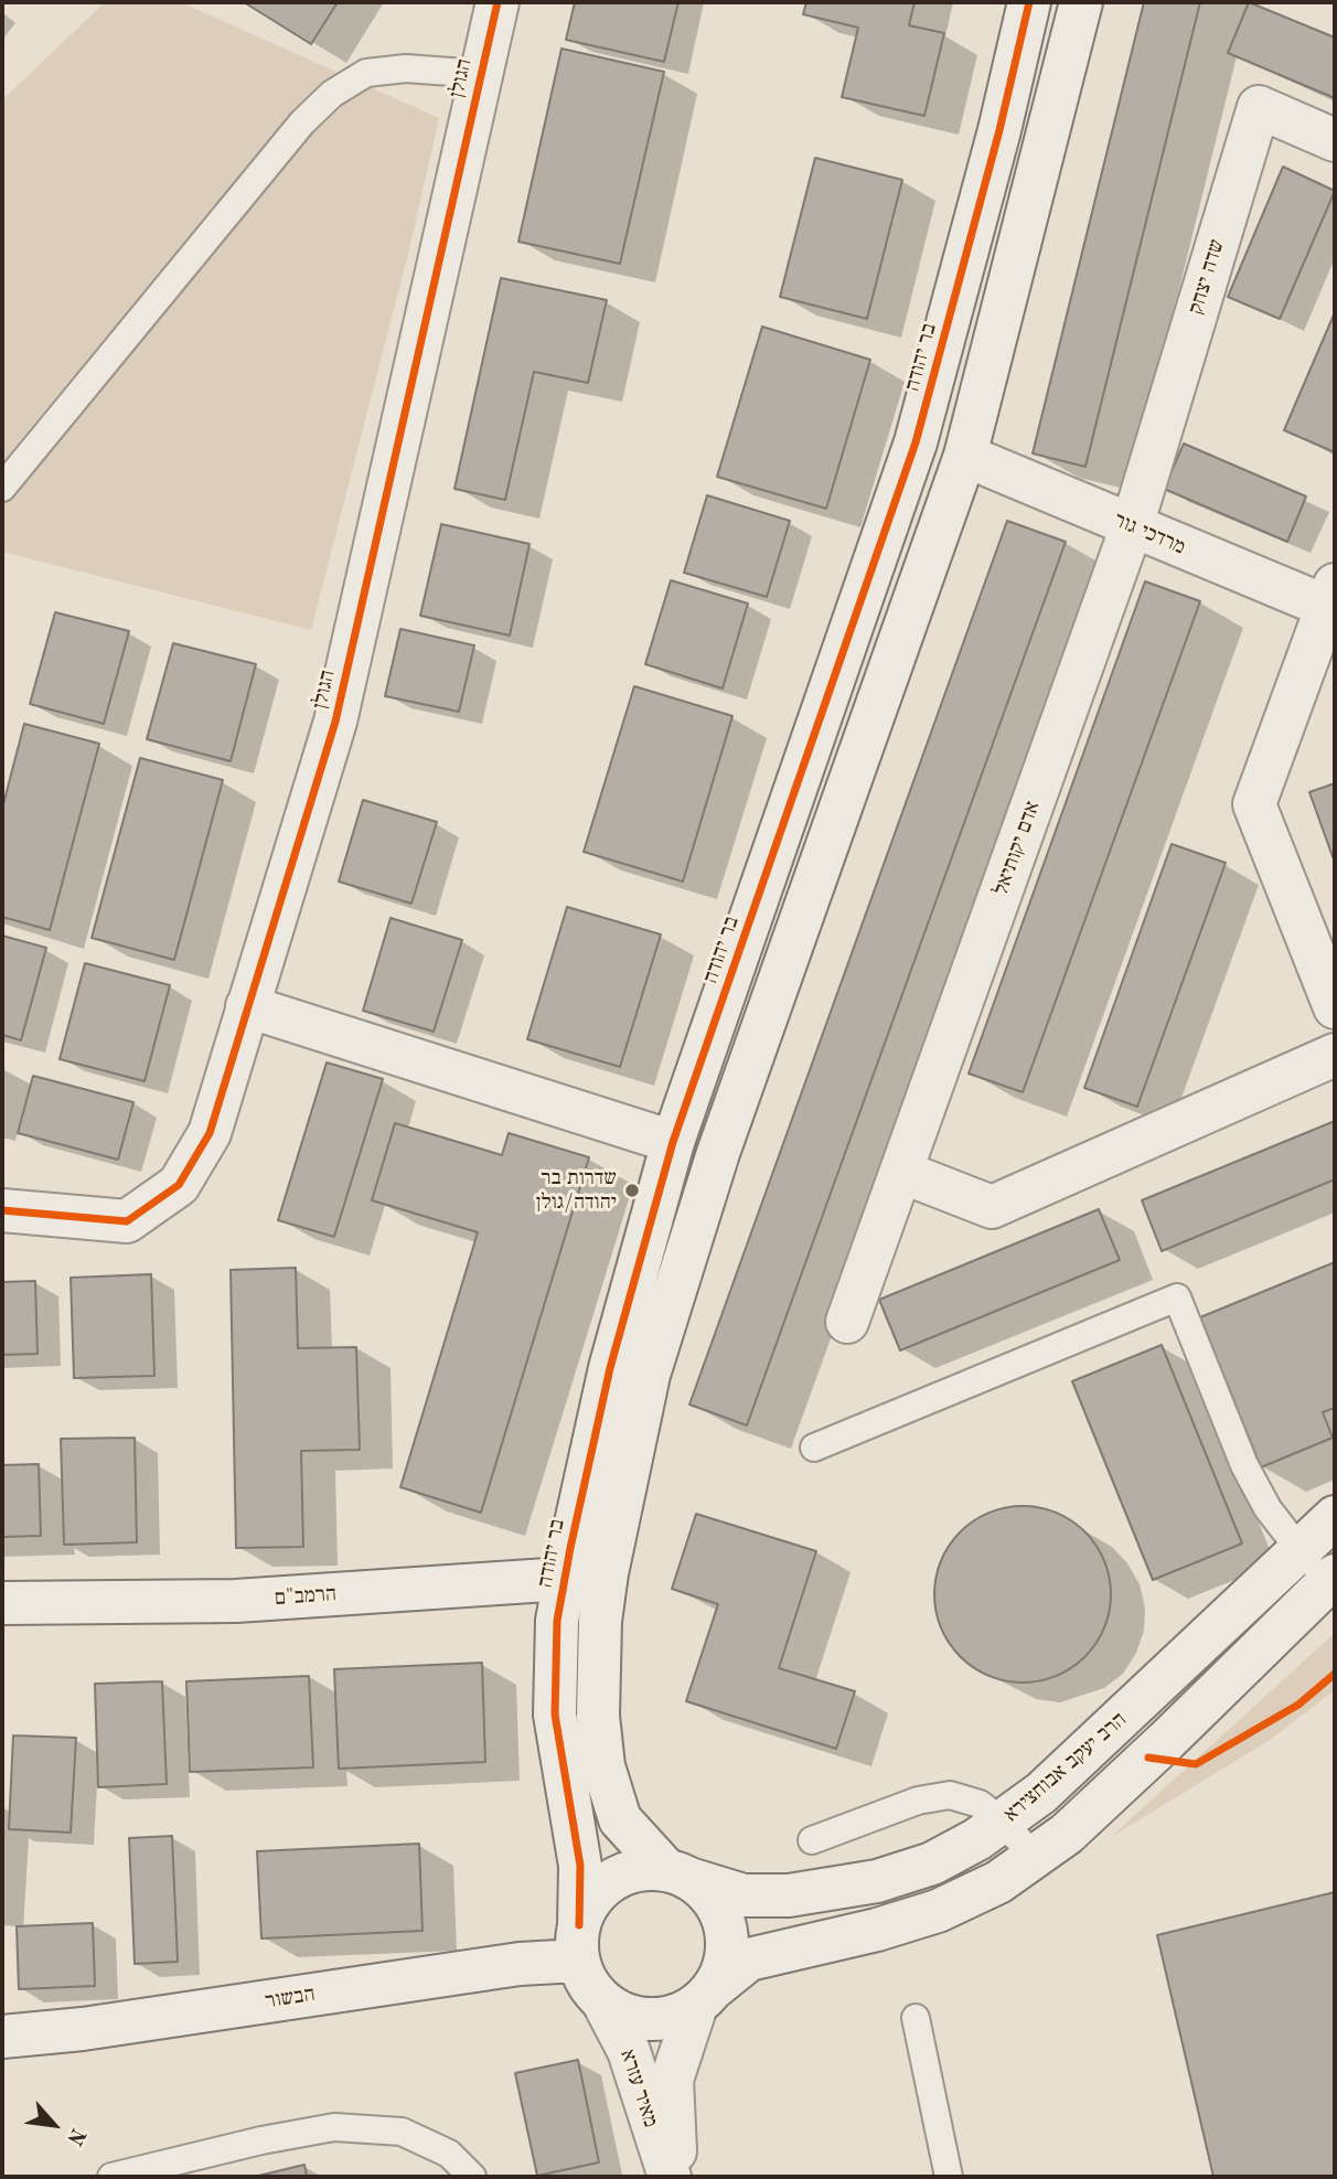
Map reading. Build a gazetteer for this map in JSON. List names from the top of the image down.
{
  "streets": {
    "street": [
      "הגולן",
      "שדה יצחק",
      "בר יהודה",
      "מרדכי גור",
      "אדם יקותיאל",
      "הרמב\"ם",
      "הרב יעקב אבוחצירא",
      "הבשור",
      "מאיר עזרא"
    ]
  },
  "crossings": [
    ["שדה יצחק", "מרדכי גור"],
    ["שדה יצחק", "אדם יקותיאל"],
    ["בר יהודה", "הרמב\"ם"],
    ["בר יהודה", "הרב יעקב אבוחצירא"],
    ["בר יהודה", "הבשור"],
    ["בר יהודה", "מאיר עזרא"],
    ["מרדכי גור", "אדם יקותיאל"],
    ["הרב יעקב אבוחצירא", "הבשור"],
    ["הרב יעקב אבוחצירא", "מאיר עזרא"],
    ["הבשור", "מאיר עזרא"]
  ],
  "places": ["שדרות בר יהודה/גולן"],
  "north": "bottom right"
}
